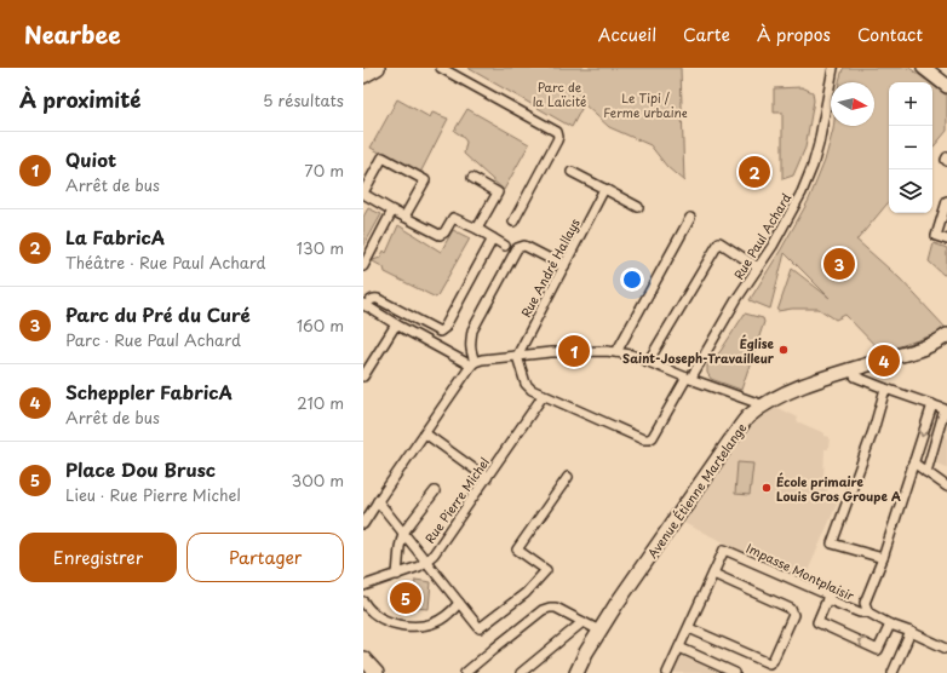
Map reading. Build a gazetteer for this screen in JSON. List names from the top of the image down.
{
  "streets": {
    "street": [
      "Rue Paul Achard",
      "Rue André Hallays",
      "Avenue Étienne Martelange",
      "Rue Pierre Michel",
      "Impasse Montplaisir"
    ]
  },
  "crossings": [
    ["Rue Paul Achard", "Rue André Hallays"],
    ["Rue Paul Achard", "Rue Pierre Michel"]
  ],
  "parks": ["Parc de la Laïcité", "Le Tipi / Ferme urbaine"],
  "places": ["Église Saint-Joseph-Travailleur", "École primaire Louis Gros Groupe A"],
  "north": "right",
  "page": {
    "header": "Nearbee",
    "nav": [
      "Accueil",
      "Carte",
      "À propos",
      "Contact"
    ],
    "heading": ["À proximité", "5 résultats"],
    "map_buttons": ["+", "−"],
    "list": [
      {
        "mark": "1",
        "name": "Quiot",
        "note": "Arrêt de bus",
        "value": "70 m"
      },
      {
        "mark": "2",
        "name": "La FabricA",
        "note": "Théâtre · Rue Paul Achard",
        "value": "130 m"
      },
      {
        "mark": "3",
        "name": "Parc du Pré du Curé",
        "note": "Parc · Rue Paul Achard",
        "value": "160 m"
      },
      {
        "mark": "4",
        "name": "Scheppler FabricA",
        "note": "Arrêt de bus",
        "value": "210 m"
      },
      {
        "mark": "5",
        "name": "Place Dou Brusc",
        "note": "Lieu · Rue Pierre Michel",
        "value": "300 m"
      }
    ],
    "pins": [
      "2",
      "3",
      "1",
      "4",
      "5"
    ],
    "buttons": ["Enregistrer", "Partager"]
  }
}
